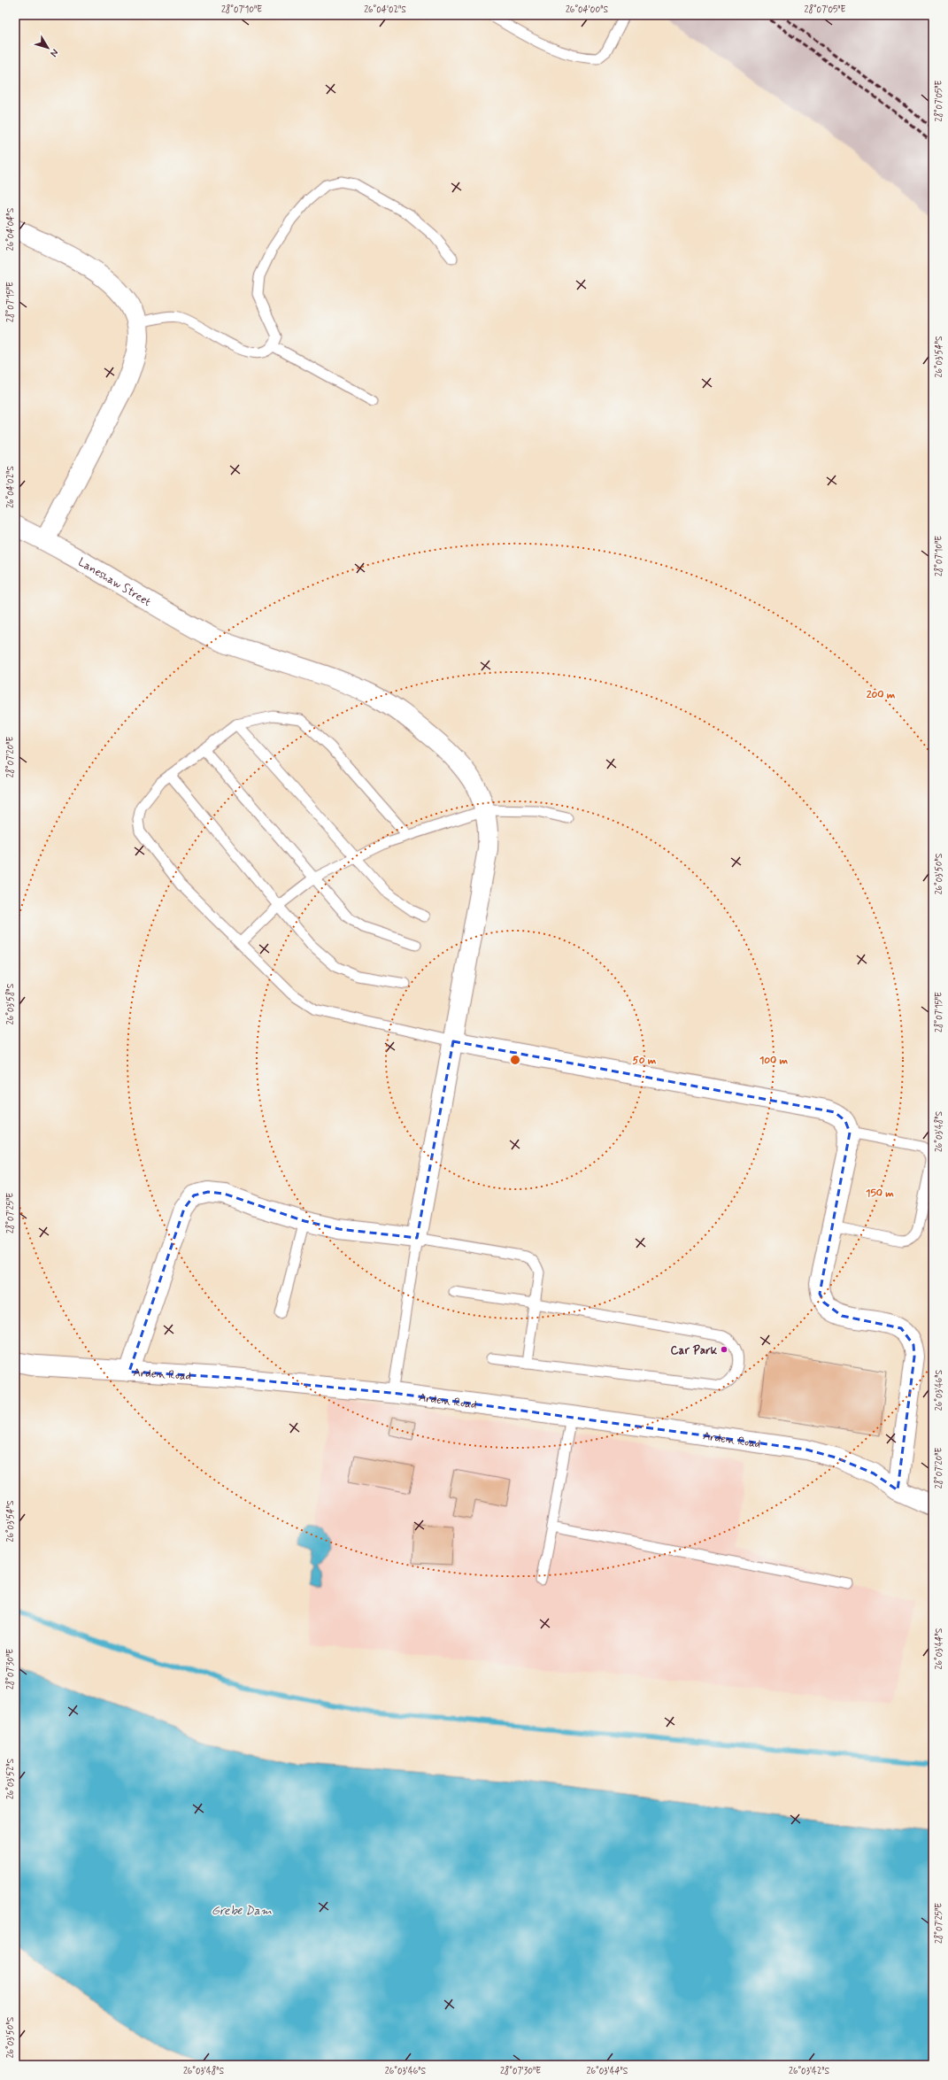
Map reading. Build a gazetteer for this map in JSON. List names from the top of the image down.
{
  "streets": {
    "street": ["Laneshaw Street", "Arden Road"]
  },
  "water": ["Grebe Dam"],
  "places": ["Car Park"],
  "north": "bottom right",
  "coordinates": [
    "28°07'10\"E",
    "26°04'02\"S",
    "26°04'00\"S",
    "28°07'05\"E",
    "26°04'04\"S",
    "28°07'15\"E",
    "26°03'54\"S",
    "28°07'20\"E",
    "26°03'50\"S",
    "26°03'58\"S",
    "26°03'48\"S",
    "28°07'25\"E",
    "26°03'46\"S",
    "26°03'44\"S",
    "28°07'30\"E",
    "26°03'52\"S",
    "26°03'42\"S"
  ],
  "rings": [
    "200 m",
    "50 m",
    "100 m",
    "150 m"
  ]
}
